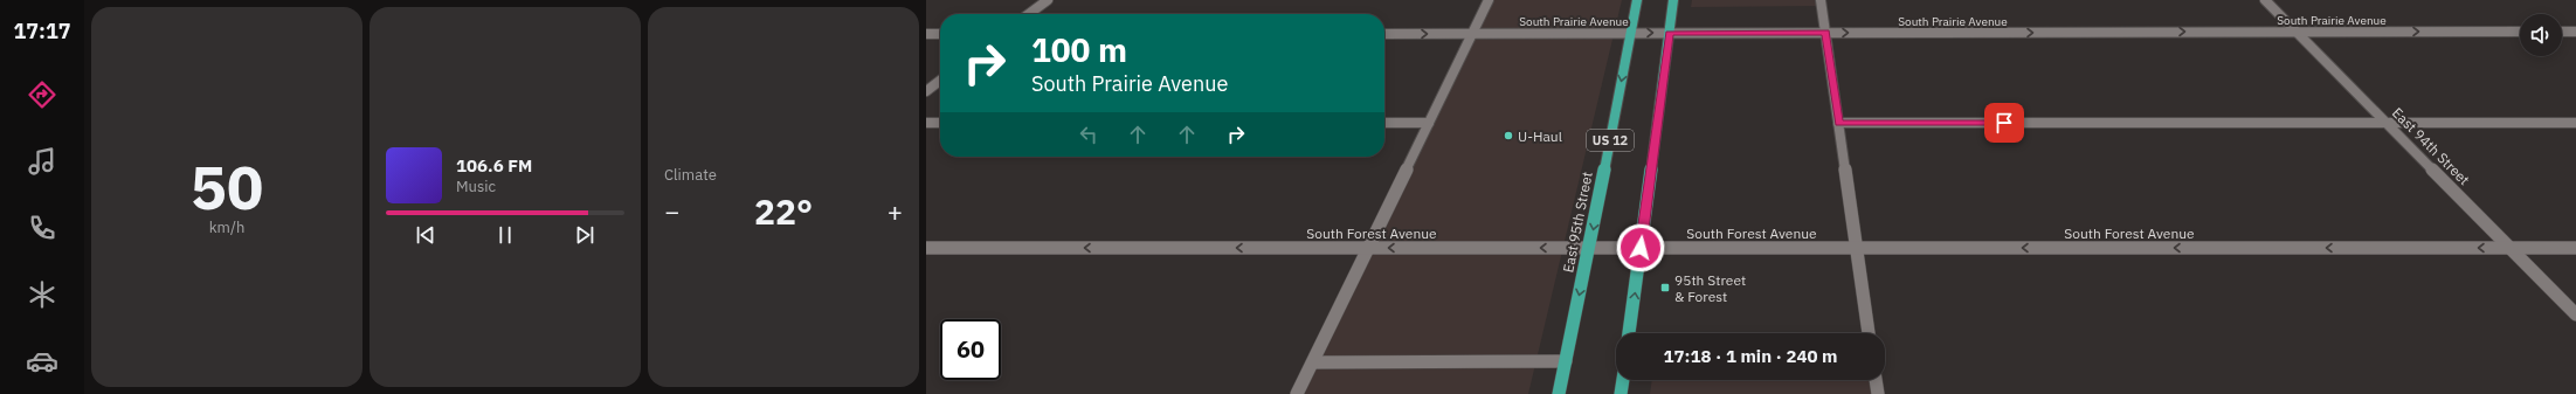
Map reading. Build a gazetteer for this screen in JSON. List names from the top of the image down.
{
  "streets": {
    "main road": ["US 12", "East 95th Street"],
    "street": ["South Prairie Avenue", "East 94th Street", "South Forest Avenue"]
  },
  "crossings": [
    ["South Prairie Avenue", "US 12"],
    ["South Prairie Avenue", "East 94th Street"],
    ["South Prairie Avenue", "East 95th Street"],
    ["US 12", "South Forest Avenue"],
    ["East 94th Street", "South Forest Avenue"],
    ["East 95th Street", "South Forest Avenue"]
  ],
  "one_way": ["South Forest Avenue"],
  "places": {
    "other": ["U-Haul"],
    "transit": ["95th Street & Forest"]
  },
  "page": {
    "tabs": "17:17",
    "tile": [
      ["50", "km/h"],
      "Climate"
    ],
    "turn": ["100 m", "South Prairie Avenue"],
    "song": ["106.6 FM", "Music"],
    "heat": ["−", "22°", "+"],
    "limit": "60",
    "trip": "17:18 · 1 min · 240 m"
  }
}
